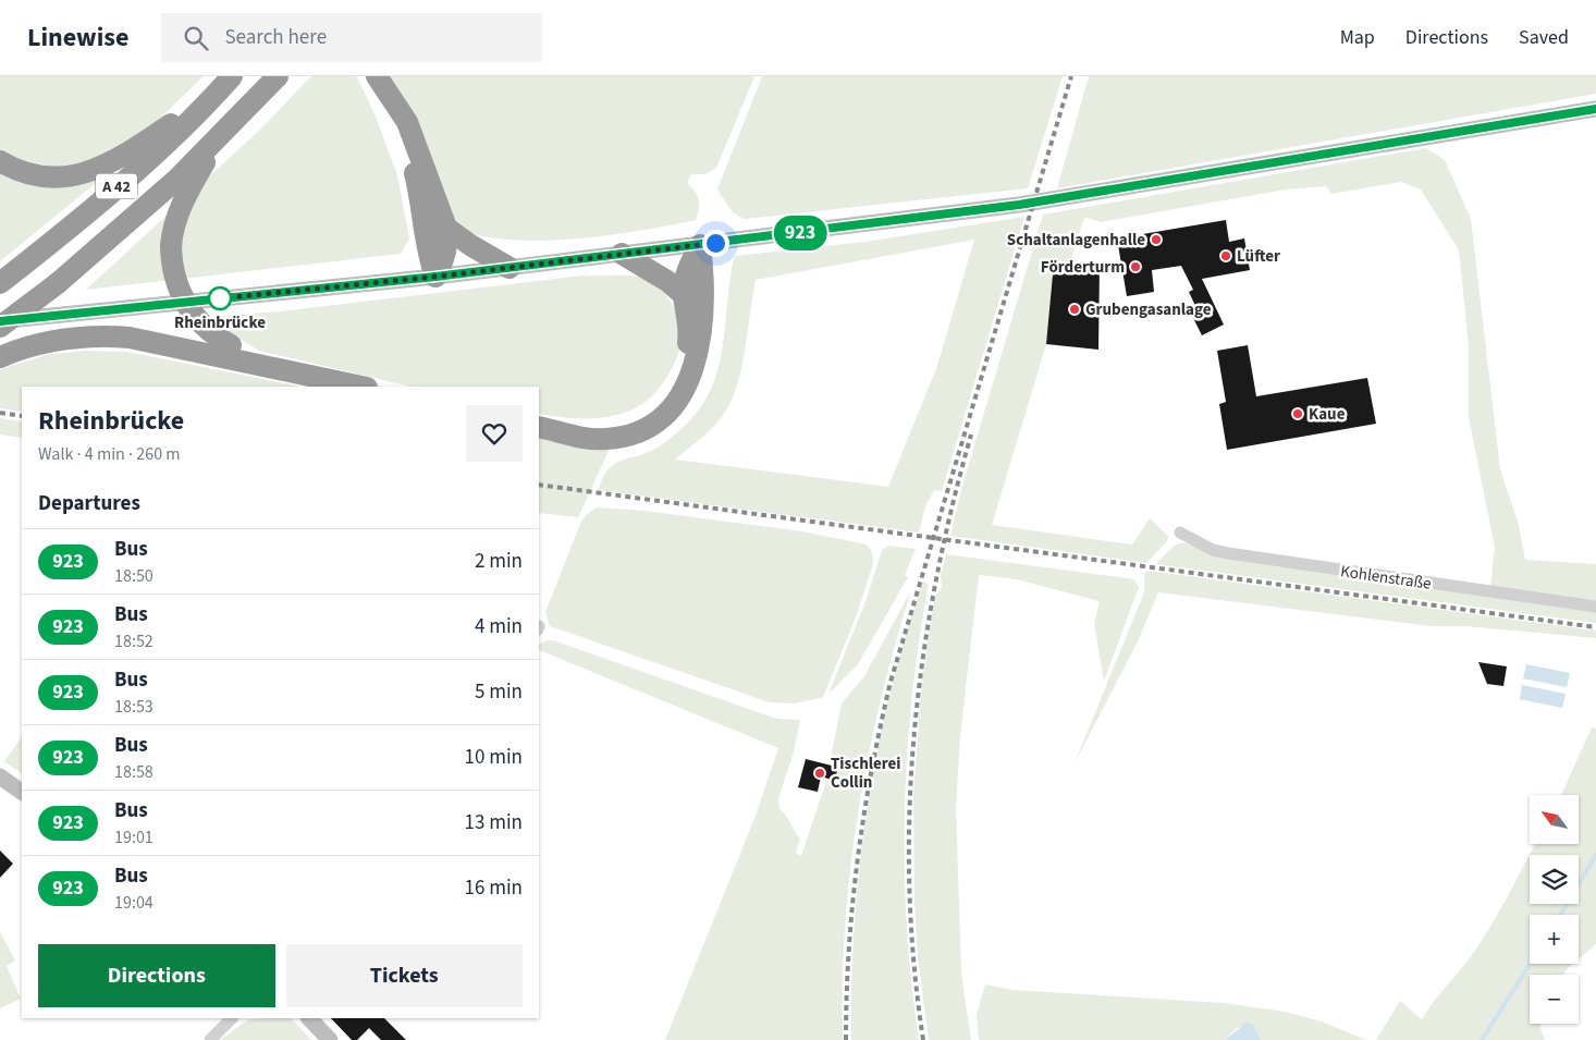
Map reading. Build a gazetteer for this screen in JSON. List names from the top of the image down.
{
  "streets": {
    "highway": ["A 42"],
    "street": ["Kohlenstraße"]
  },
  "places": [
    "Schaltanlagenhalle",
    "Lüfter",
    "Förderturm",
    "Rheinbrücke",
    "Grubengasanlage",
    "Kaue",
    "Tischlerei Collin"
  ],
  "lines": ["bus line 923"],
  "north": "top left",
  "page": {
    "header": "Linewise",
    "search": "Search here",
    "nav": ["Map", "Directions", "Saved"],
    "on_map": "923",
    "heading": [
      ["Rheinbrücke", "Walk · 4 min · 260 m"],
      "Departures"
    ],
    "list": [
      {
        "mark": "923",
        "name": "Bus",
        "note": "18:50",
        "value": "2 min"
      },
      {
        "mark": "923",
        "name": "Bus",
        "note": "18:52",
        "value": "4 min"
      },
      {
        "mark": "923",
        "name": "Bus",
        "note": "18:53",
        "value": "5 min"
      },
      {
        "mark": "923",
        "name": "Bus",
        "note": "18:58",
        "value": "10 min"
      },
      {
        "mark": "923",
        "name": "Bus",
        "note": "19:01",
        "value": "13 min"
      },
      {
        "mark": "923",
        "name": "Bus",
        "note": "19:04",
        "value": "16 min"
      }
    ],
    "map_buttons": ["+", "−"],
    "buttons": ["Directions", "Tickets"]
  }
}
